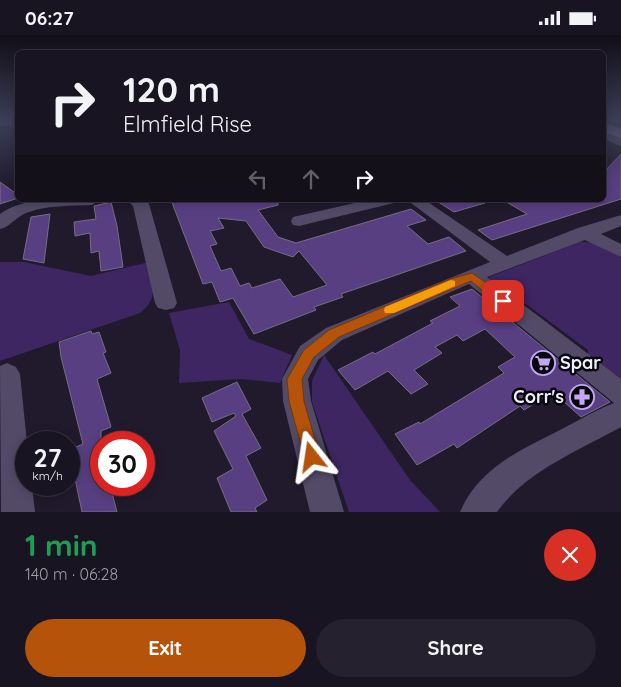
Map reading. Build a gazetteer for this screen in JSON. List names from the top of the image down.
{
  "places": {
    "supermarket": ["Spar"],
    "pharmacy": ["Corr's"]
  },
  "page": {
    "status": "06:27",
    "turn": ["120 m", "Elmfield Rise"],
    "speed": "27 km/h",
    "limit": "30",
    "heading": ["1 min", "140 m · 06:28"],
    "buttons": ["Exit", "Share"]
  }
}
